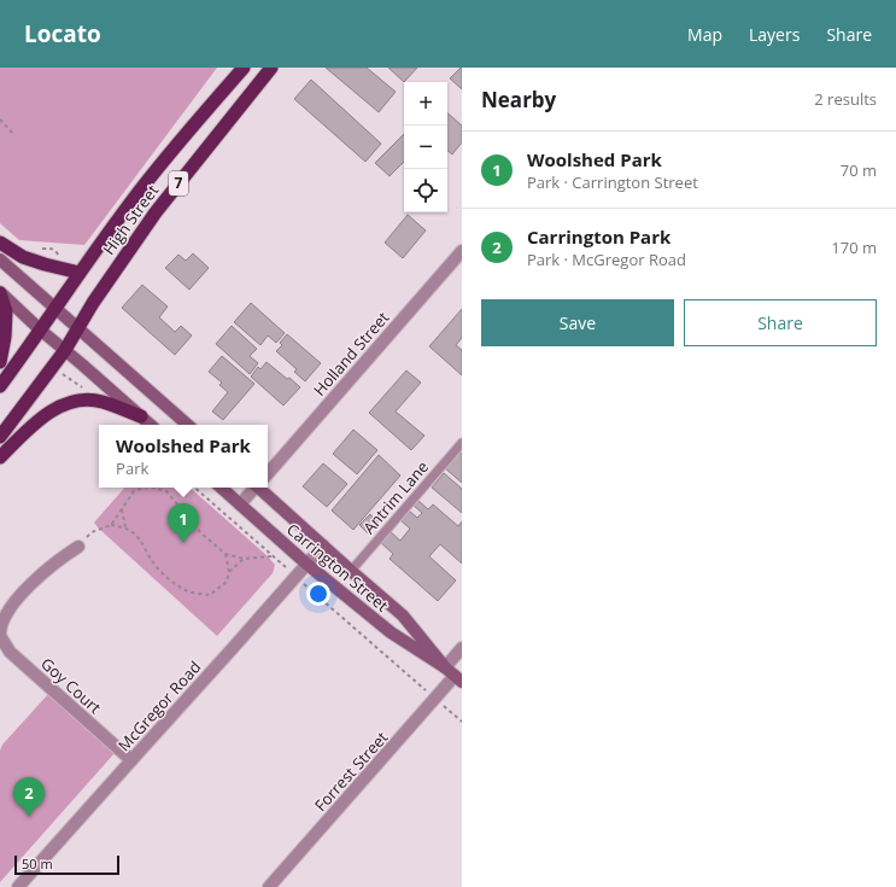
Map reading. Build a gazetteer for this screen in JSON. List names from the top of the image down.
{
  "streets": {
    "highway": ["7", "High Street"],
    "main road": ["Carrington Street"],
    "street": [
      "Holland Street",
      "Goy Court",
      "McGregor Road",
      "Forrest Street"
    ],
    "lane": ["Antrim Lane"]
  },
  "crossings": [
    ["7", "High Street"],
    ["Holland Street", "Carrington Street"],
    ["Antrim Lane", "Carrington Street"],
    ["Carrington Street", "McGregor Road"],
    ["Carrington Street", "Forrest Street"],
    ["Goy Court", "McGregor Road"]
  ],
  "scale_bar": "50 m",
  "page": {
    "header": "Locato",
    "nav": ["Map", "Layers", "Share"],
    "heading": ["Nearby", "2 results"],
    "map_buttons": ["+", "−"],
    "list": [
      {
        "mark": "1",
        "name": "Woolshed Park",
        "note": "Park · Carrington Street",
        "value": "70 m"
      },
      {
        "mark": "2",
        "name": "Carrington Park",
        "note": "Park · McGregor Road",
        "value": "170 m"
      }
    ],
    "buttons": ["Save", "Share"],
    "popup": ["Woolshed Park", "Park"],
    "pins": ["1", "2"],
    "scale": "50 m"
  }
}
